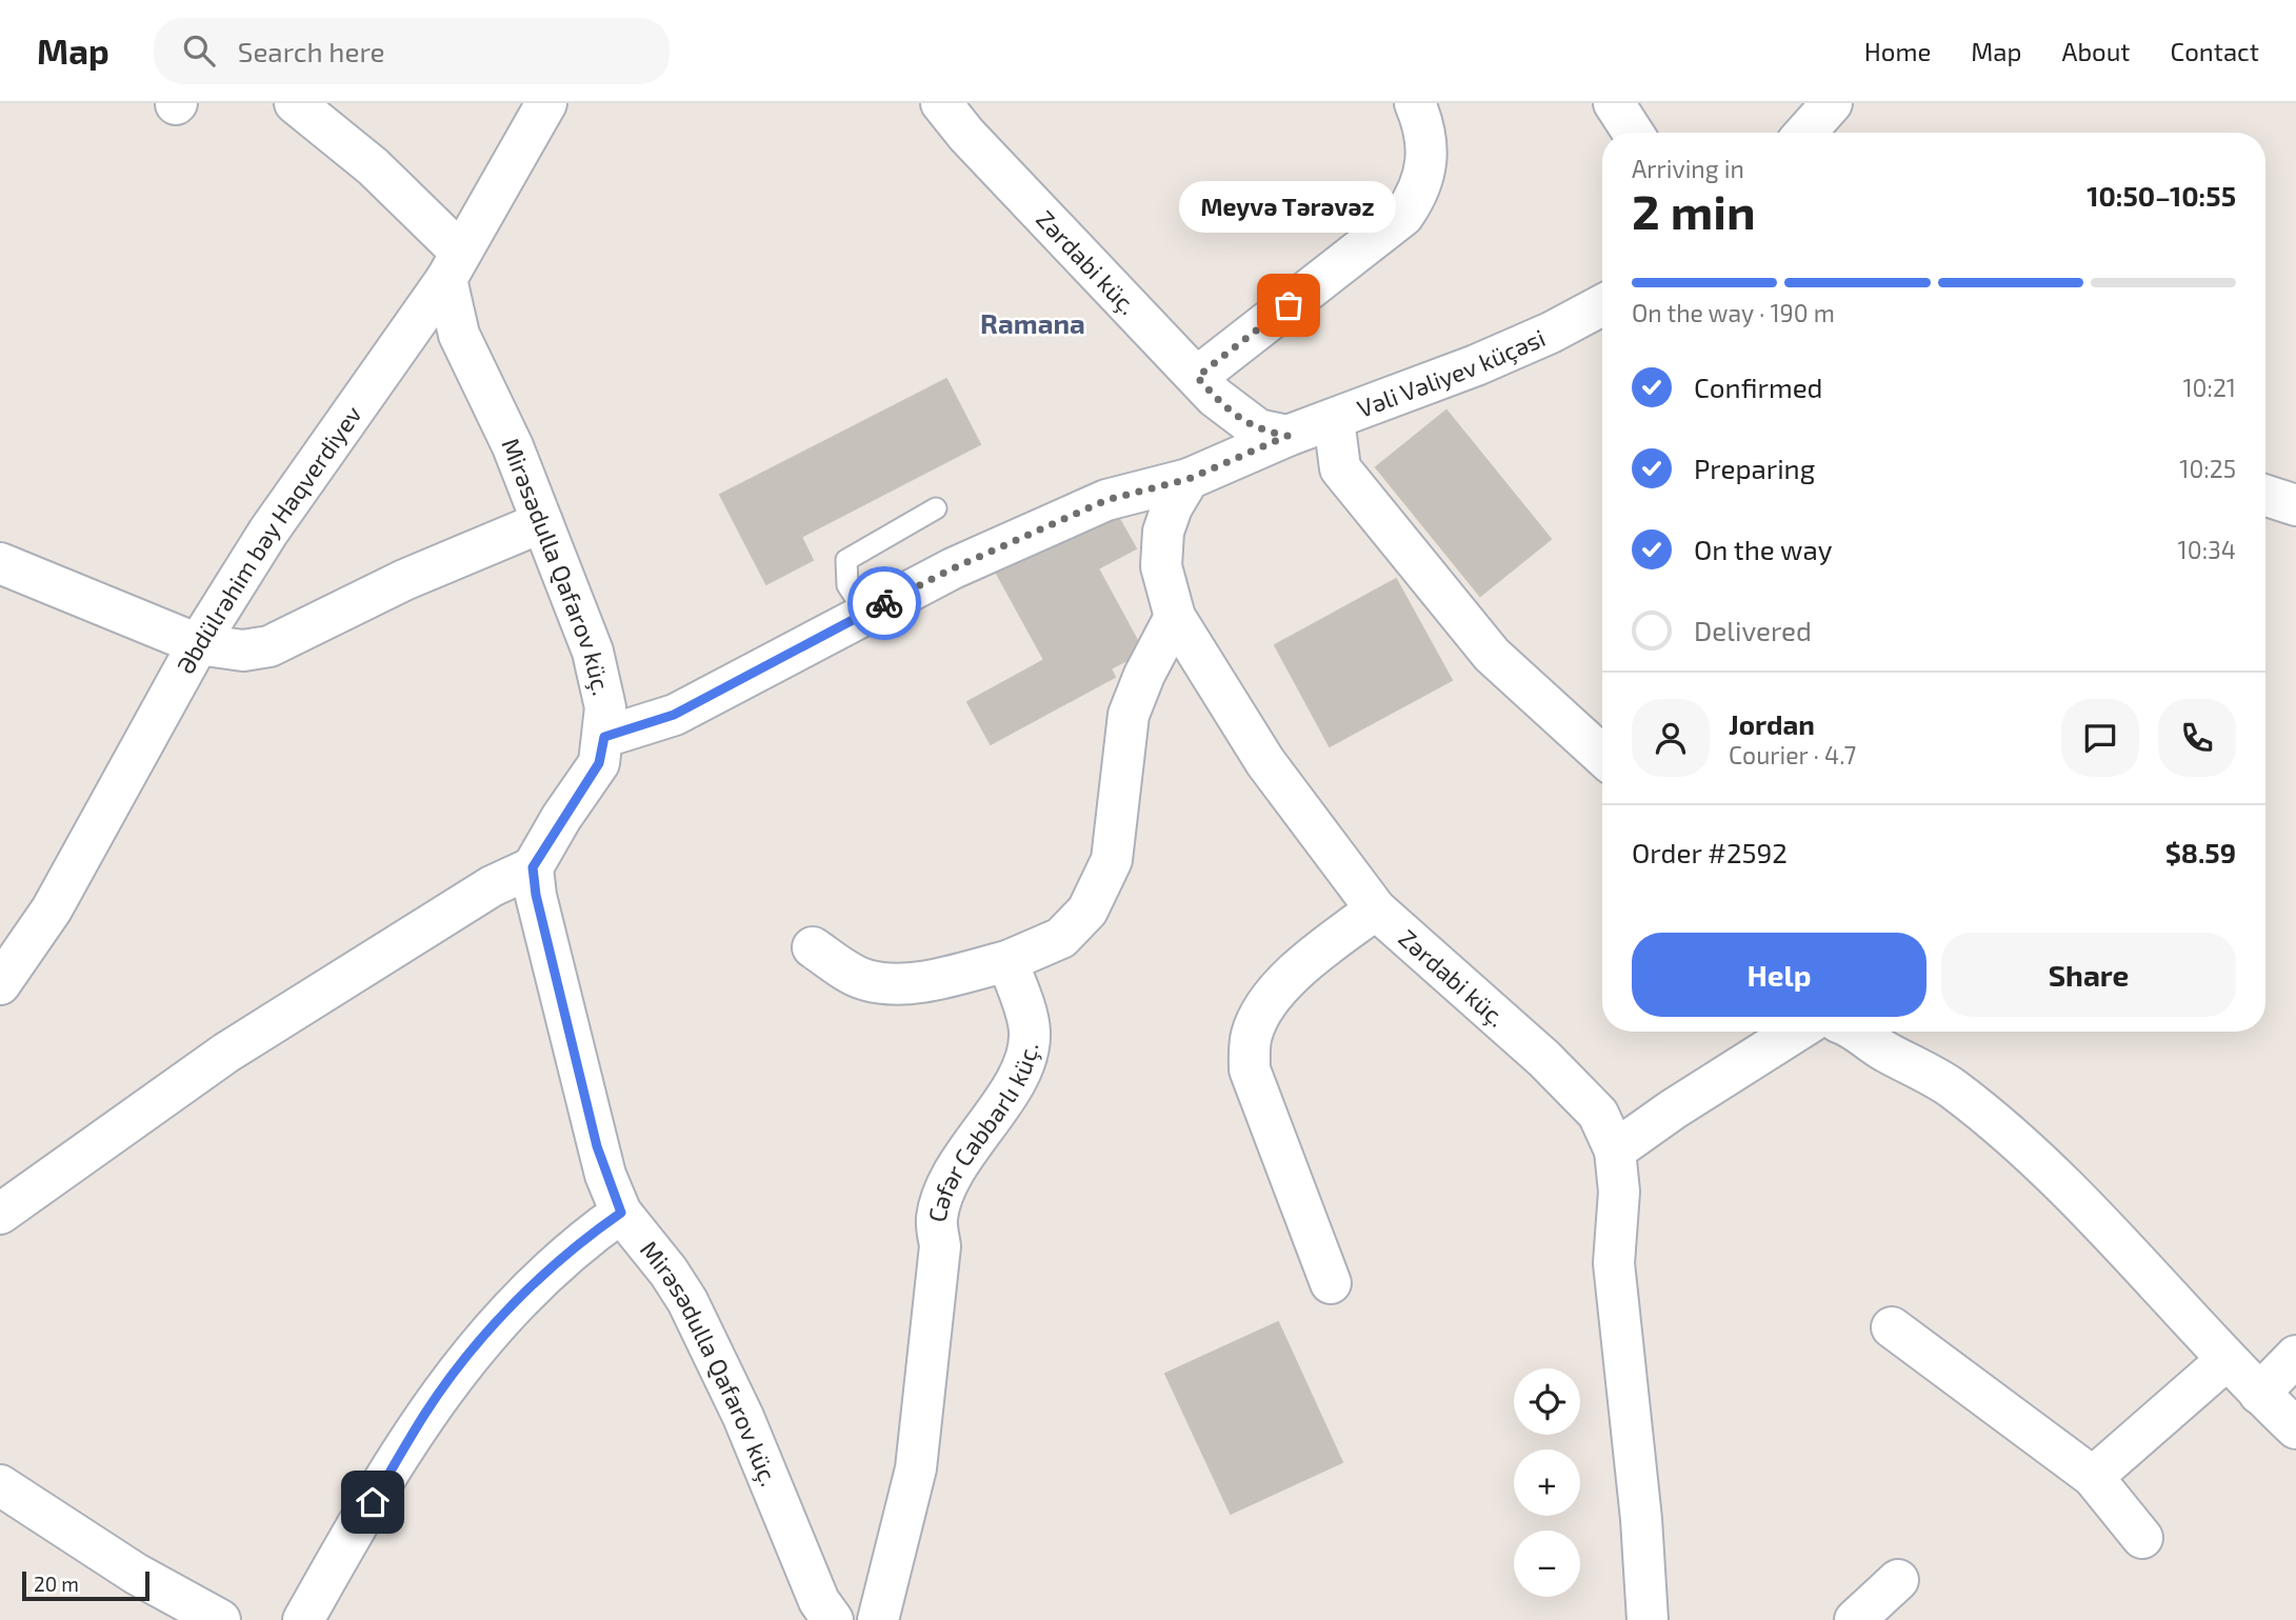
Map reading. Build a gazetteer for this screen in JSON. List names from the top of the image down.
{
  "streets": {
    "street": [
      "Zərdabi küç.",
      "Vəli Vəliyev küçəsi",
      "Əbdülrəhim bəy Haqverdiyev",
      "Mirəsədulla Qafarov küç.",
      "Cəfər Cabbarlı küç."
    ]
  },
  "crossings": [
    ["Zərdabi küç.", "Vəli Vəliyev küçəsi"],
    ["Əbdülrəhim bəy Haqverdiyev", "Mirəsədulla Qafarov küç."]
  ],
  "districts": ["Ramana"],
  "places": ["Meyvə Tərəvəz"],
  "scale_bar": "20 m",
  "page": {
    "header": "Map",
    "search": "Search here",
    "nav": [
      "Home",
      "Map",
      "About",
      "Contact"
    ],
    "heading": ["2 min", "Arriving in", "10:50–10:55"],
    "panel": [
      "Jordan",
      "Courier · 4.7",
      "Order #2592",
      "$8.59"
    ],
    "bubble": "Meyvə Tərəvəz",
    "bar": "On the way · 190 m",
    "list": [
      ["Confirmed", "10:21"],
      ["Preparing", "10:25"],
      ["On the way", "10:34"],
      "Delivered"
    ],
    "buttons": ["Help", "Share"],
    "map_buttons": ["+", "−"],
    "scale": "20 m"
  }
}
